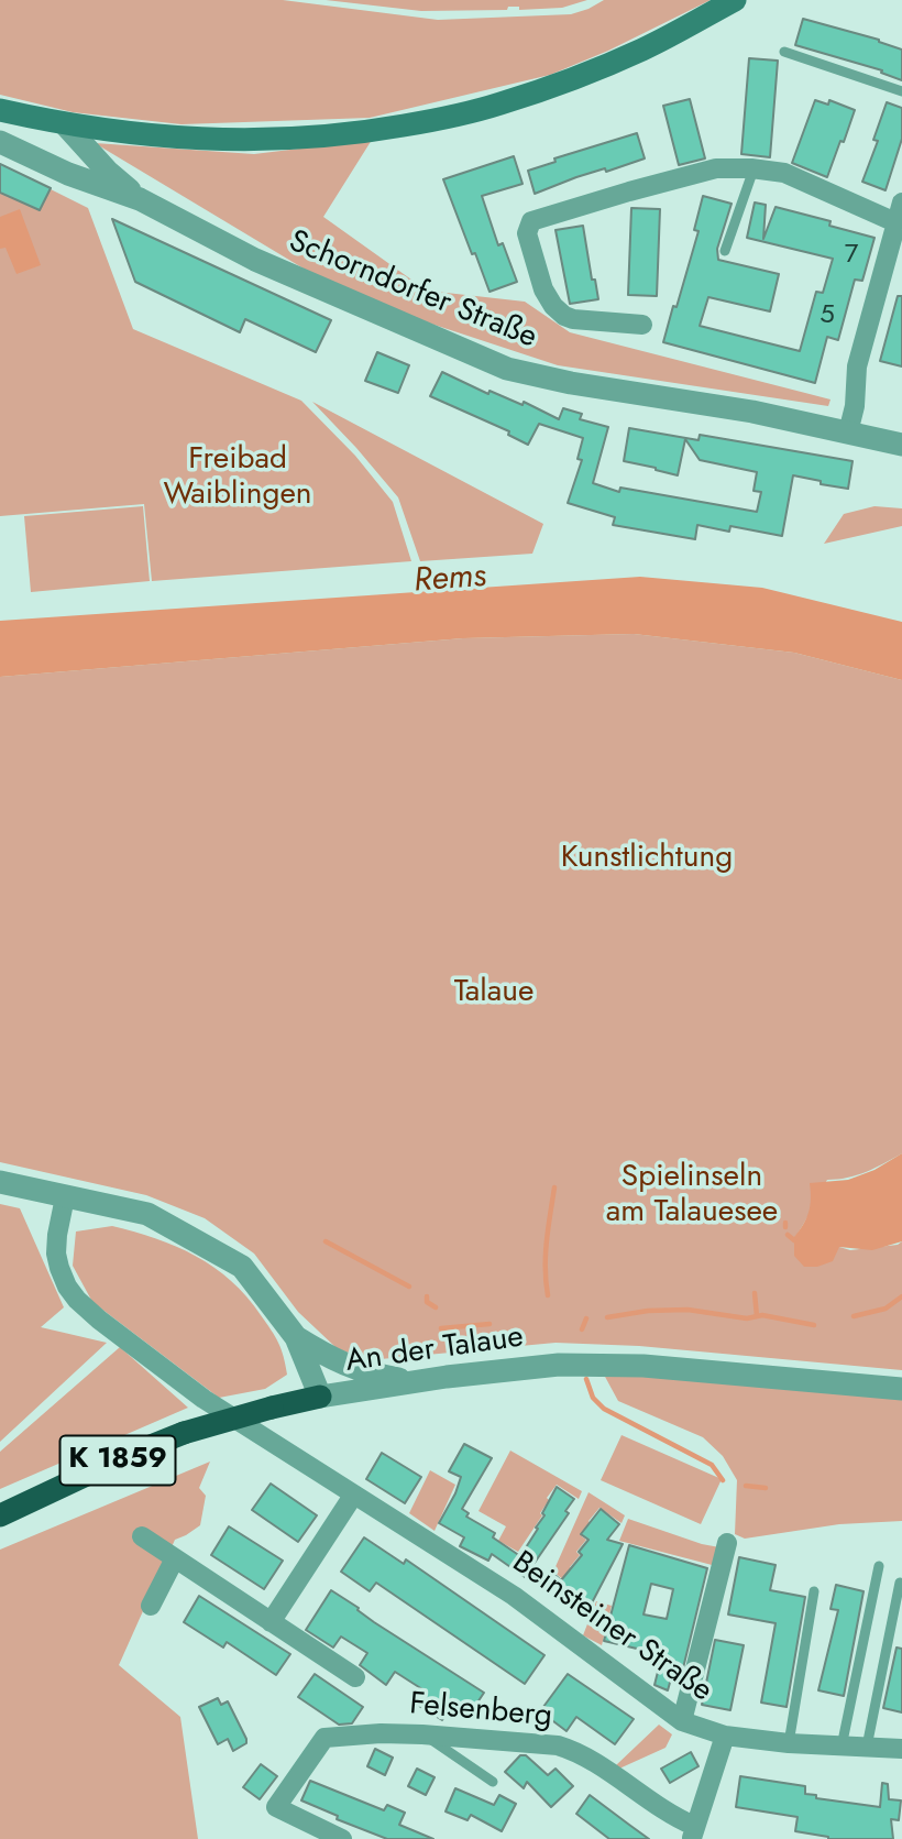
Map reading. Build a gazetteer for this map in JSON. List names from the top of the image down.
{
  "streets": {
    "highway": ["K 1859"],
    "street": [
      "Schorndorfer Straße",
      "An der Talaue",
      "Beinsteiner Straße",
      "Felsenberg"
    ]
  },
  "crossings": [
    ["An der Talaue", "K 1859"],
    ["An der Talaue", "Beinsteiner Straße"]
  ],
  "water": ["Rems"],
  "parks": [
    "Freibad Waiblingen",
    "Kunstlichtung",
    "Talaue",
    "Spielinseln am Talauesee"
  ],
  "house_numbers": ["7", "5"]
}
